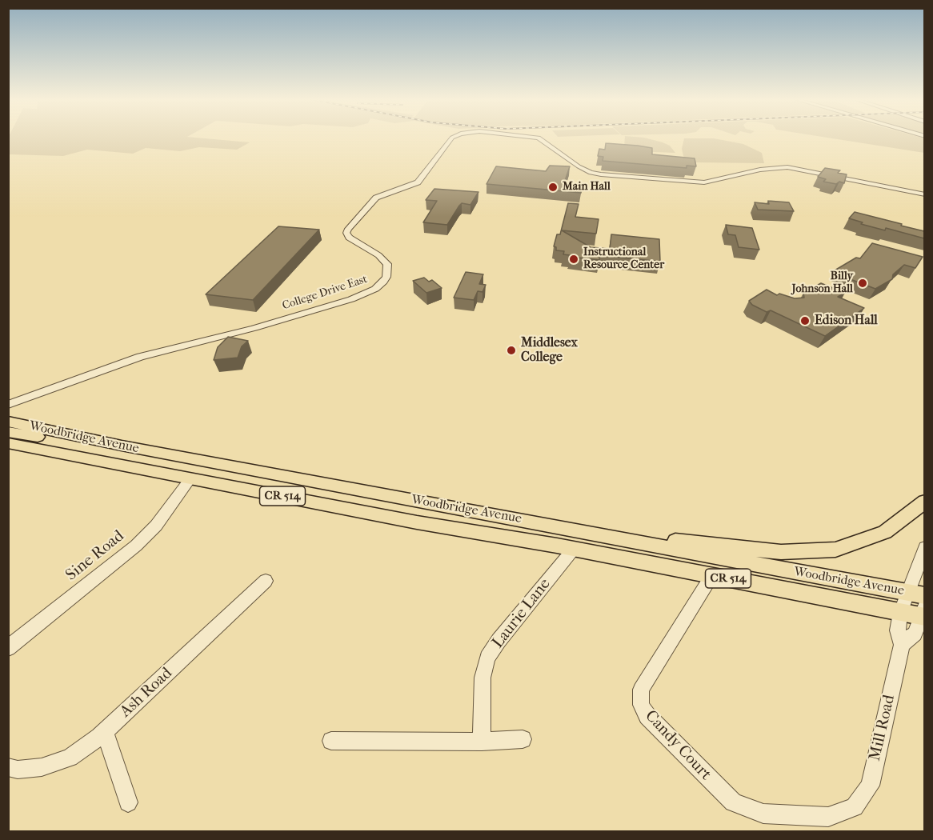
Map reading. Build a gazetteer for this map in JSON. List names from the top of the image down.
{
  "streets": {
    "main road": ["Woodbridge Avenue", "CR 514"],
    "street": [
      "College Drive East",
      "Sine Road",
      "Laurie Lane",
      "Ash Road",
      "Mill Road",
      "Candy Court"
    ]
  },
  "crossings": [
    ["Woodbridge Avenue", "Sine Road"],
    ["Woodbridge Avenue", "Laurie Lane"],
    ["Woodbridge Avenue", "Mill Road"],
    ["Woodbridge Avenue", "Candy Court"],
    ["Mill Road", "Candy Court"]
  ],
  "places": [
    "Main Hall",
    "Instructional Resource Center",
    "Billy Johnson Hall",
    "Edison Hall",
    "Middlesex College"
  ]
}
